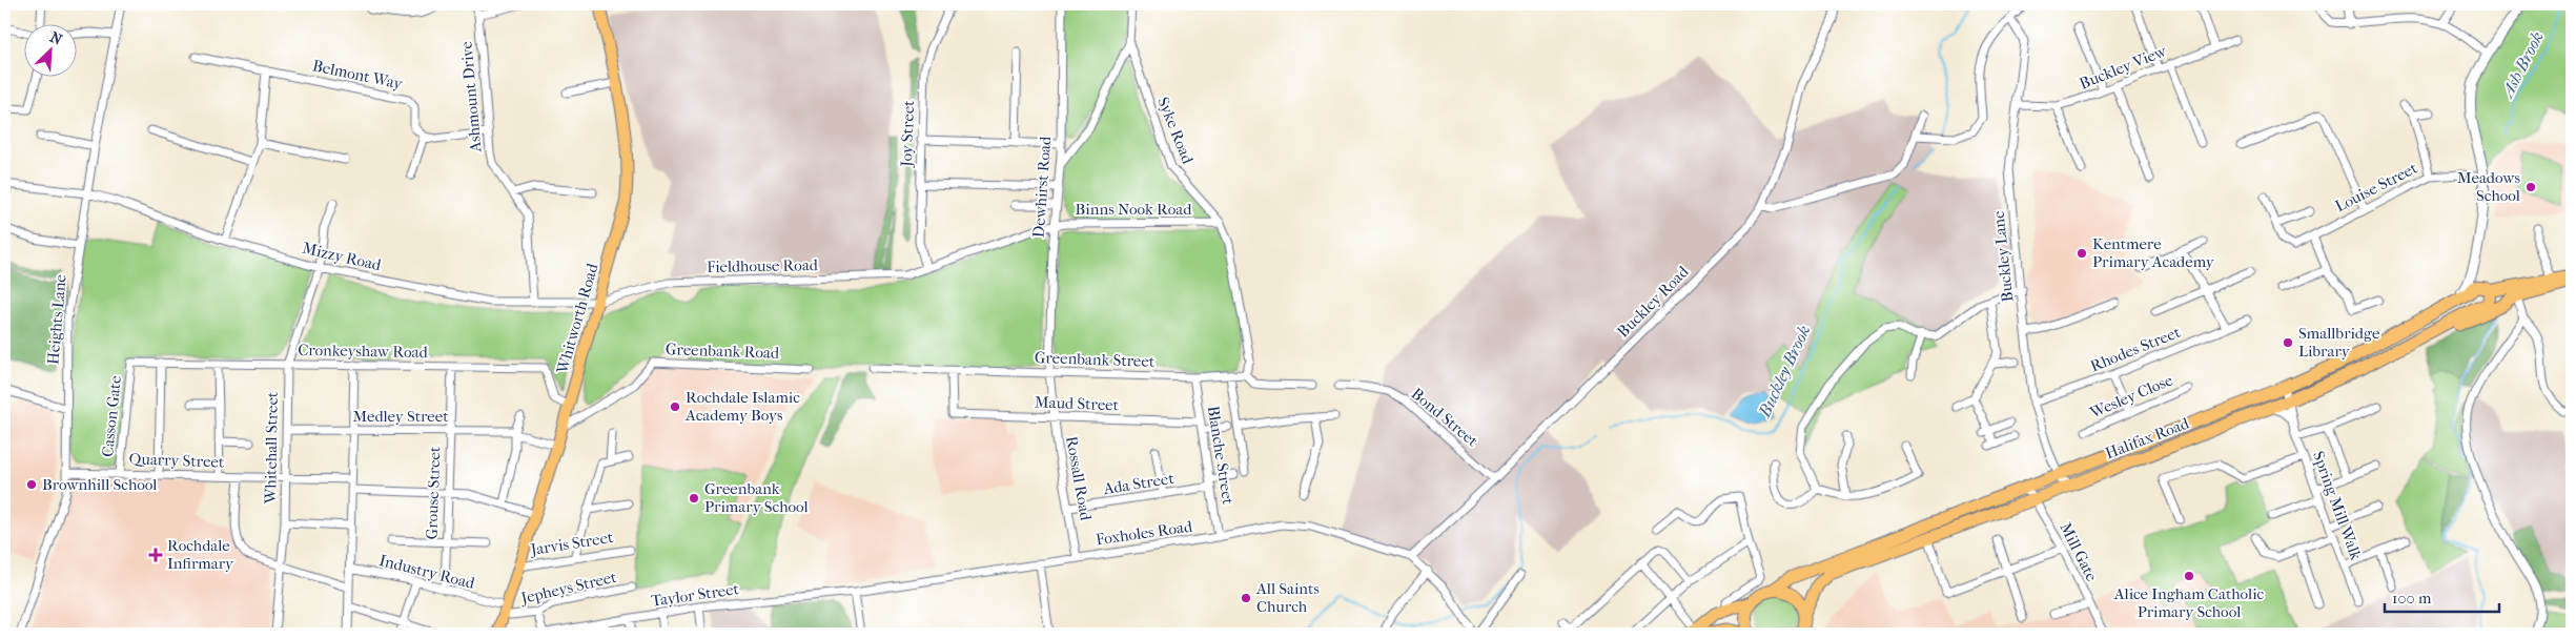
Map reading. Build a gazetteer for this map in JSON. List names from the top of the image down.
{
  "streets": {
    "highway": ["Halifax Road"],
    "main road": ["Whitworth Road"],
    "street": [
      "Buckley View",
      "Belmont Way",
      "Ashmount Drive",
      "Syke Road",
      "Joy Street",
      "Dewhirst Road",
      "Louise Street",
      "Binns Nook Road",
      "Mizzy Road",
      "Buckley Lane",
      "Fieldhouse Road",
      "Buckley Road",
      "Heights Lane",
      "Rhodes Street",
      "Cronkeyshaw Road",
      "Greenbank Road",
      "Greenbank Street",
      "Wesley Close",
      "Maud Street",
      "Casson Gate",
      "Medley Street",
      "Bond Street",
      "Whitehall Street",
      "Blanche Street",
      "Quarry Street",
      "Rossall Road",
      "Ada Street",
      "Grouse Street",
      "Spring Mill Walk",
      "Foxholes Road",
      "Jarvis Street",
      "Mill Gate",
      "Industry Road",
      "Jepheys Street",
      "Taylor Street"
    ]
  },
  "crossings": [
    ["Buckley View", "Buckley Lane"],
    ["Ashmount Drive", "Mizzy Road"],
    ["Syke Road", "Binns Nook Road"],
    ["Syke Road", "Greenbank Street"],
    ["Joy Street", "Binns Nook Road"],
    ["Joy Street", "Fieldhouse Road"],
    ["Dewhirst Road", "Binns Nook Road"],
    ["Dewhirst Road", "Greenbank Street"],
    ["Dewhirst Road", "Rossall Road"],
    ["Binns Nook Road", "Fieldhouse Road"],
    ["Mizzy Road", "Fieldhouse Road"],
    ["Mizzy Road", "Whitworth Road"],
    ["Mizzy Road", "Heights Lane"],
    ["Mizzy Road", "Whitehall Street"],
    ["Buckley Lane", "Rhodes Street"],
    ["Buckley Lane", "Halifax Road"],
    ["Fieldhouse Road", "Whitworth Road"],
    ["Buckley Road", "Bond Street"],
    ["Buckley Road", "Foxholes Road"],
    ["Whitworth Road", "Cronkeyshaw Road"],
    ["Whitworth Road", "Greenbank Road"],
    ["Whitworth Road", "Jarvis Street"],
    ["Heights Lane", "Quarry Street"],
    ["Cronkeyshaw Road", "Casson Gate"],
    ["Cronkeyshaw Road", "Whitehall Street"],
    ["Cronkeyshaw Road", "Grouse Street"],
    ["Greenbank Street", "Maud Street"],
    ["Greenbank Street", "Blanche Street"],
    ["Greenbank Street", "Rossall Road"],
    ["Maud Street", "Blanche Street"],
    ["Maud Street", "Rossall Road"],
    ["Casson Gate", "Quarry Street"],
    ["Medley Street", "Whitehall Street"],
    ["Medley Street", "Grouse Street"],
    ["Halifax Road", "Spring Mill Walk"],
    ["Halifax Road", "Mill Gate"],
    ["Whitehall Street", "Quarry Street"],
    ["Blanche Street", "Ada Street"],
    ["Blanche Street", "Foxholes Road"],
    ["Rossall Road", "Ada Street"],
    ["Rossall Road", "Foxholes Road"],
    ["Grouse Street", "Industry Road"],
    ["Foxholes Road", "Taylor Street"]
  ],
  "water": ["Ash Brook", "Buckley Brook"],
  "places": {
    "other": [
      "Meadows School",
      "Kentmere Primary Academy",
      "Smallbridge Library",
      "Rochdale Islamic Academy Boys",
      "Brownhill School",
      "Greenbank Primary School",
      "Alice Ingham Catholic Primary School",
      "All Saints Church"
    ],
    "health": ["Rochdale Infirmary"]
  },
  "scale_bar": "100 m",
  "north": "top right"
}
